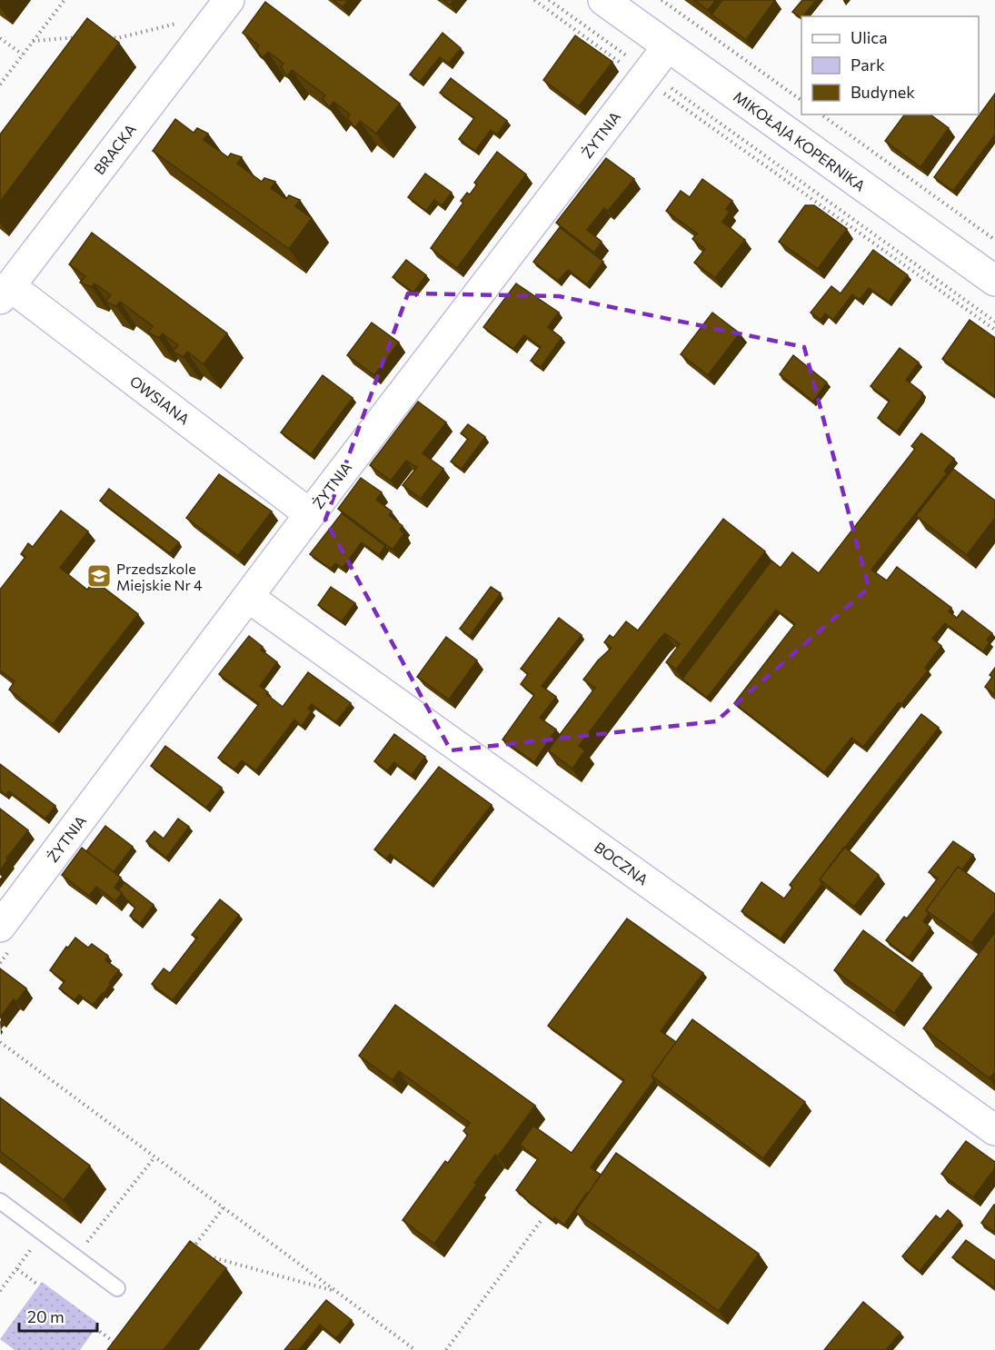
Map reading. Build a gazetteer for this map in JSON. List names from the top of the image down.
{
  "streets": {
    "street": [
      "ŻYTNIA",
      "MIKOŁAJA KOPERNIKA",
      "BRACKA",
      "OWSIANA",
      "BOCZNA"
    ]
  },
  "crossings": [
    ["ŻYTNIA", "MIKOŁAJA KOPERNIKA"],
    ["ŻYTNIA", "OWSIANA"],
    ["ŻYTNIA", "BOCZNA"],
    ["BRACKA", "OWSIANA"]
  ],
  "places": {
    "school or university": ["Przedszkole Miejskie Nr 4"]
  },
  "legend": ["Ulica", "Park", "Budynek"],
  "scale_bar": "20 m"
}
